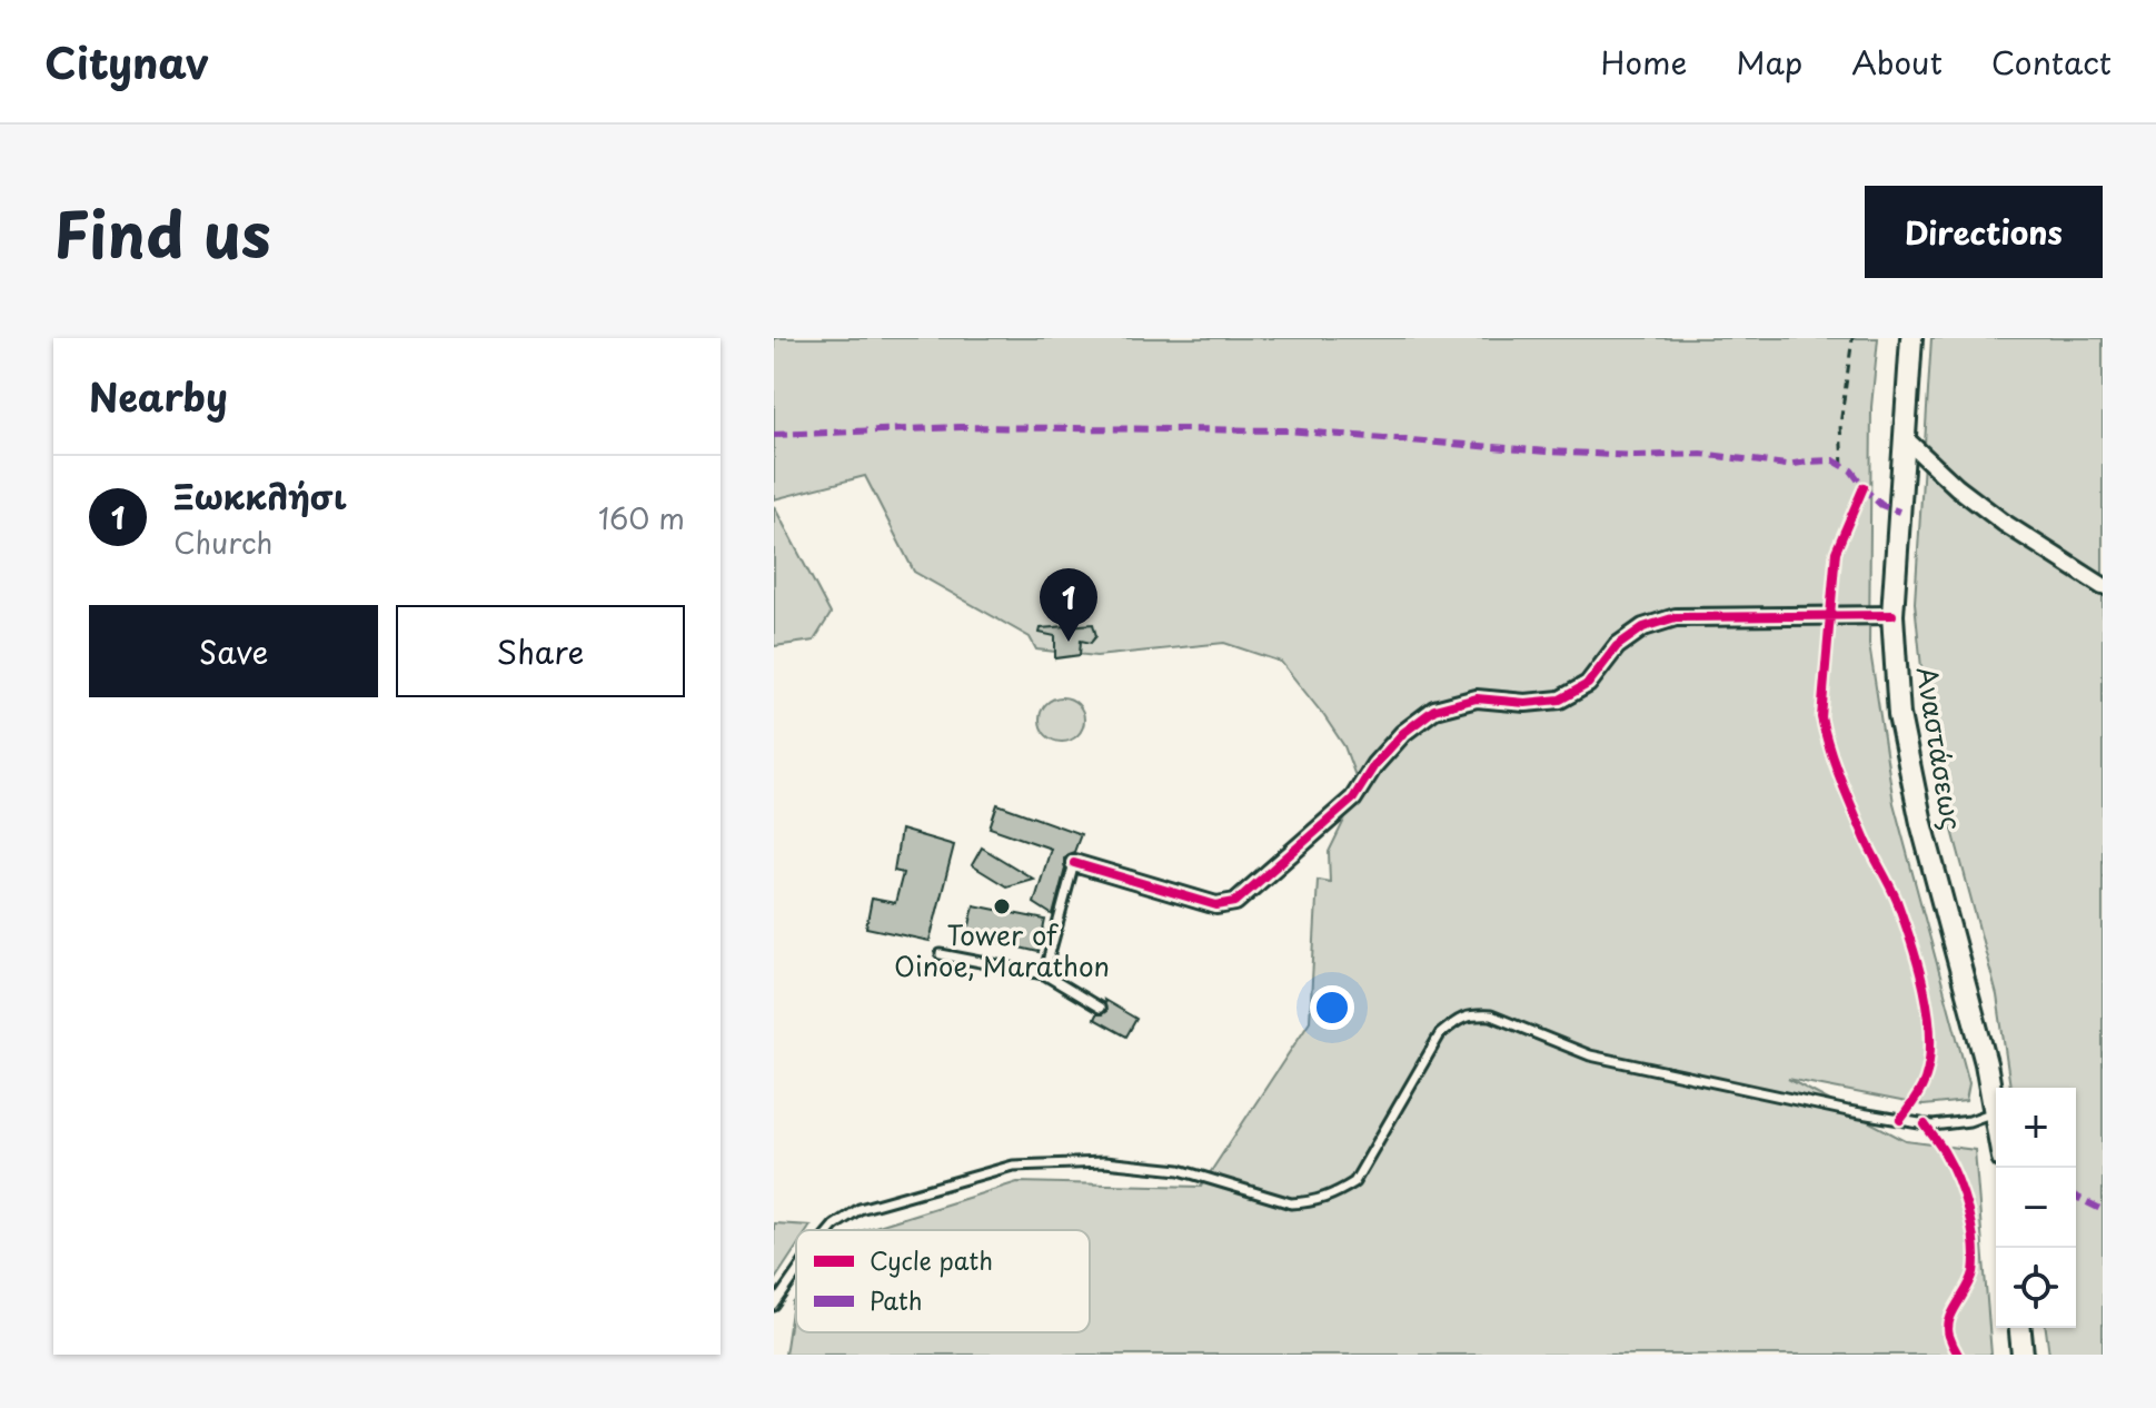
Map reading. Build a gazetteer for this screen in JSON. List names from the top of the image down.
{
  "streets": {
    "street": ["Αναστάσεως"]
  },
  "places": ["Tower of Oinoe, Marathon"],
  "legend": ["Cycle path", "Path"],
  "page": {
    "header": "Citynav",
    "nav": [
      "Home",
      "Map",
      "About",
      "Contact"
    ],
    "title": "Find us",
    "buttons": [
      "Directions",
      ["Save", "Share"]
    ],
    "heading": "Nearby",
    "list": [
      {
        "mark": "1",
        "name": "Ξωκκλήσι",
        "note": "Church",
        "value": "160 m"
      }
    ],
    "pins": "1",
    "map_buttons": ["+", "−"]
  }
}
